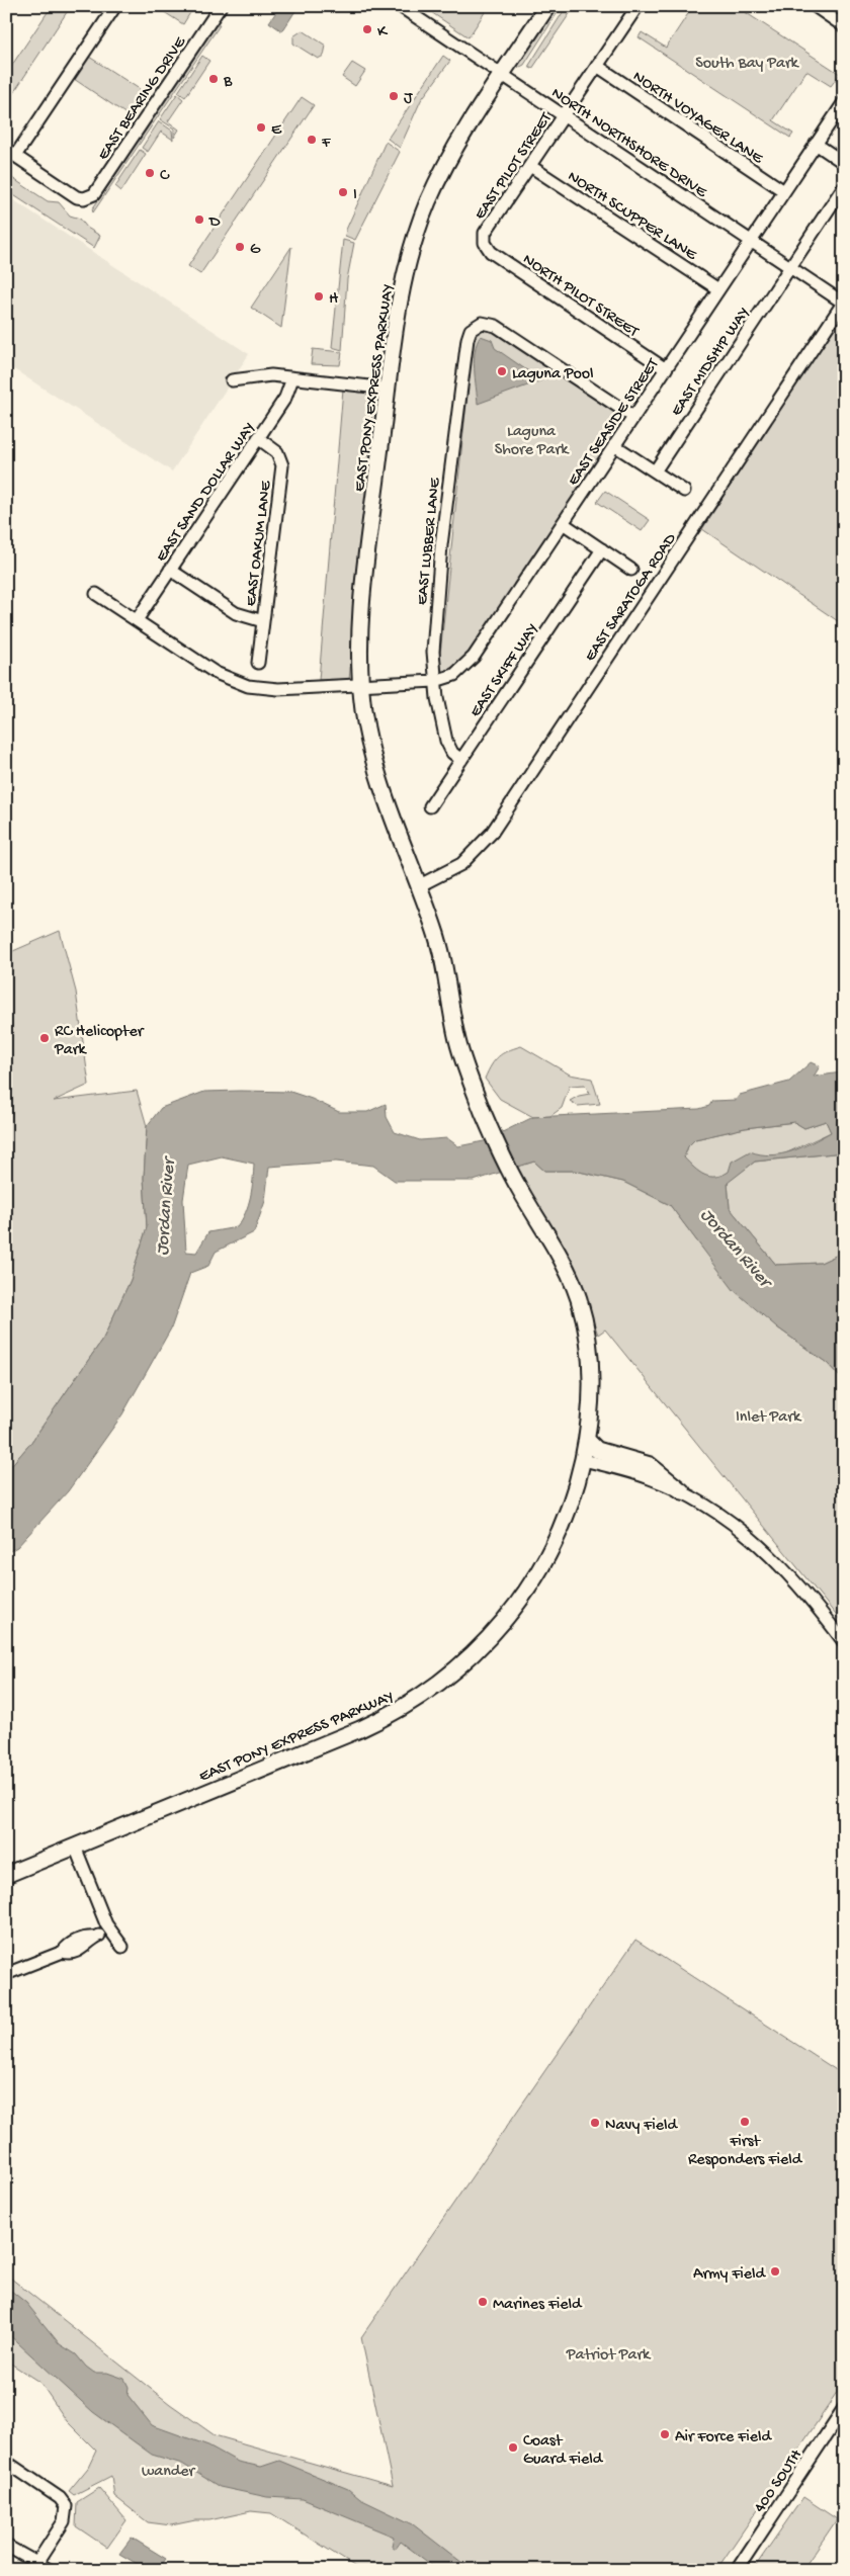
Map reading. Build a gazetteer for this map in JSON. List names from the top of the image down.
{
  "streets": {
    "main road": ["EAST PONY EXPRESS PARKWAY"],
    "street": [
      "EAST BEARING DRIVE",
      "NORTH VOYAGER LANE",
      "NORTH NORTHSHORE DRIVE",
      "EAST PILOT STREET",
      "NORTH SCUPPER LANE",
      "NORTH PILOT STREET",
      "EAST MIDSHIP WAY",
      "EAST SEASIDE STREET",
      "EAST SAND DOLLAR WAY",
      "EAST LUBBER LANE",
      "EAST OAKUM LANE",
      "EAST SARATOGA ROAD",
      "EAST SKIFF WAY",
      "400 SOUTH"
    ]
  },
  "crossings": [
    ["NORTH VOYAGER LANE", "EAST PILOT STREET"],
    ["NORTH VOYAGER LANE", "EAST SEASIDE STREET"],
    ["NORTH NORTHSHORE DRIVE", "EAST PILOT STREET"],
    ["NORTH NORTHSHORE DRIVE", "EAST MIDSHIP WAY"],
    ["NORTH NORTHSHORE DRIVE", "EAST PONY EXPRESS PARKWAY"],
    ["NORTH NORTHSHORE DRIVE", "EAST SEASIDE STREET"],
    ["NORTH NORTHSHORE DRIVE", "EAST SARATOGA ROAD"],
    ["EAST PILOT STREET", "NORTH SCUPPER LANE"],
    ["EAST PILOT STREET", "NORTH PILOT STREET"],
    ["NORTH SCUPPER LANE", "EAST SEASIDE STREET"],
    ["NORTH PILOT STREET", "EAST SEASIDE STREET"],
    ["EAST PONY EXPRESS PARKWAY", "EAST SEASIDE STREET"],
    ["EAST PONY EXPRESS PARKWAY", "EAST SARATOGA ROAD"],
    ["EAST SEASIDE STREET", "EAST SAND DOLLAR WAY"],
    ["EAST SEASIDE STREET", "EAST LUBBER LANE"],
    ["EAST SAND DOLLAR WAY", "EAST OAKUM LANE"],
    ["EAST LUBBER LANE", "EAST SKIFF WAY"]
  ],
  "water": ["Jordan River"],
  "parks": [
    "South Bay Park",
    "Laguna Shore Park",
    "Inlet Park",
    "Patriot Park",
    "wander"
  ],
  "places": [
    "K",
    "B",
    "J",
    "E",
    "F",
    "C",
    "I",
    "D",
    "G",
    "H",
    "Laguna Pool",
    "RC Helicopter Park",
    "First Responders Field",
    "Navy Field",
    "Army Field",
    "Marines Field",
    "Air Force Field",
    "Coast Guard Field"
  ]
}
